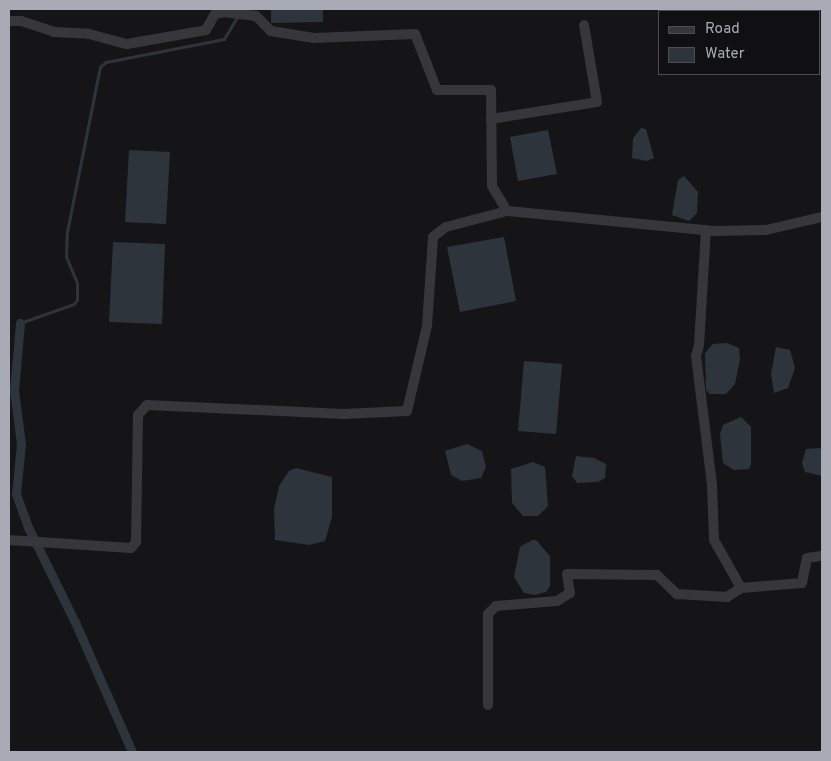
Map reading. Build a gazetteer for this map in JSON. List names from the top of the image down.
{
  "legend": ["Road", "Water"]
}
